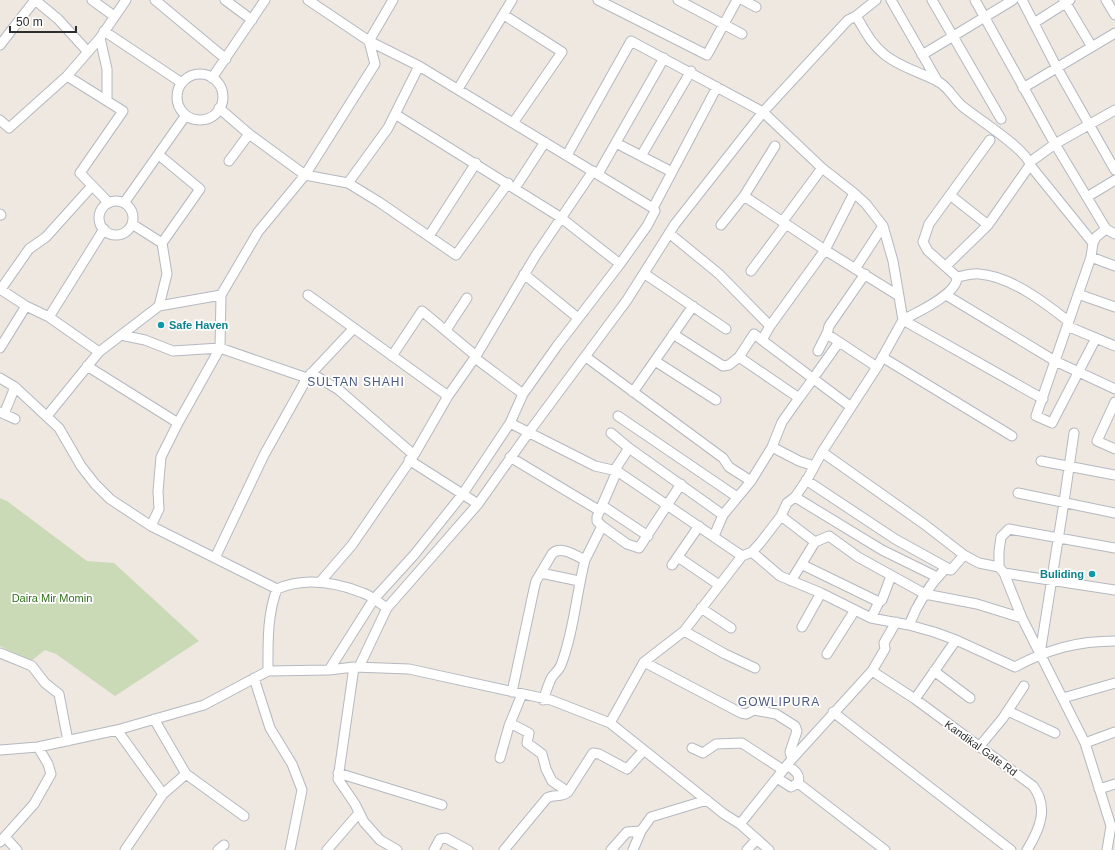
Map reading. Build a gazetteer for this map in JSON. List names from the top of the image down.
{
  "streets": {
    "street": ["Kandikal Gate Rd"]
  },
  "districts": ["SULTAN SHAHI", "GOWLIPURA"],
  "parks": ["Daira Mir Momin"],
  "places": ["Safe Haven", "Buliding"],
  "scale_bar": "50 m"
}
